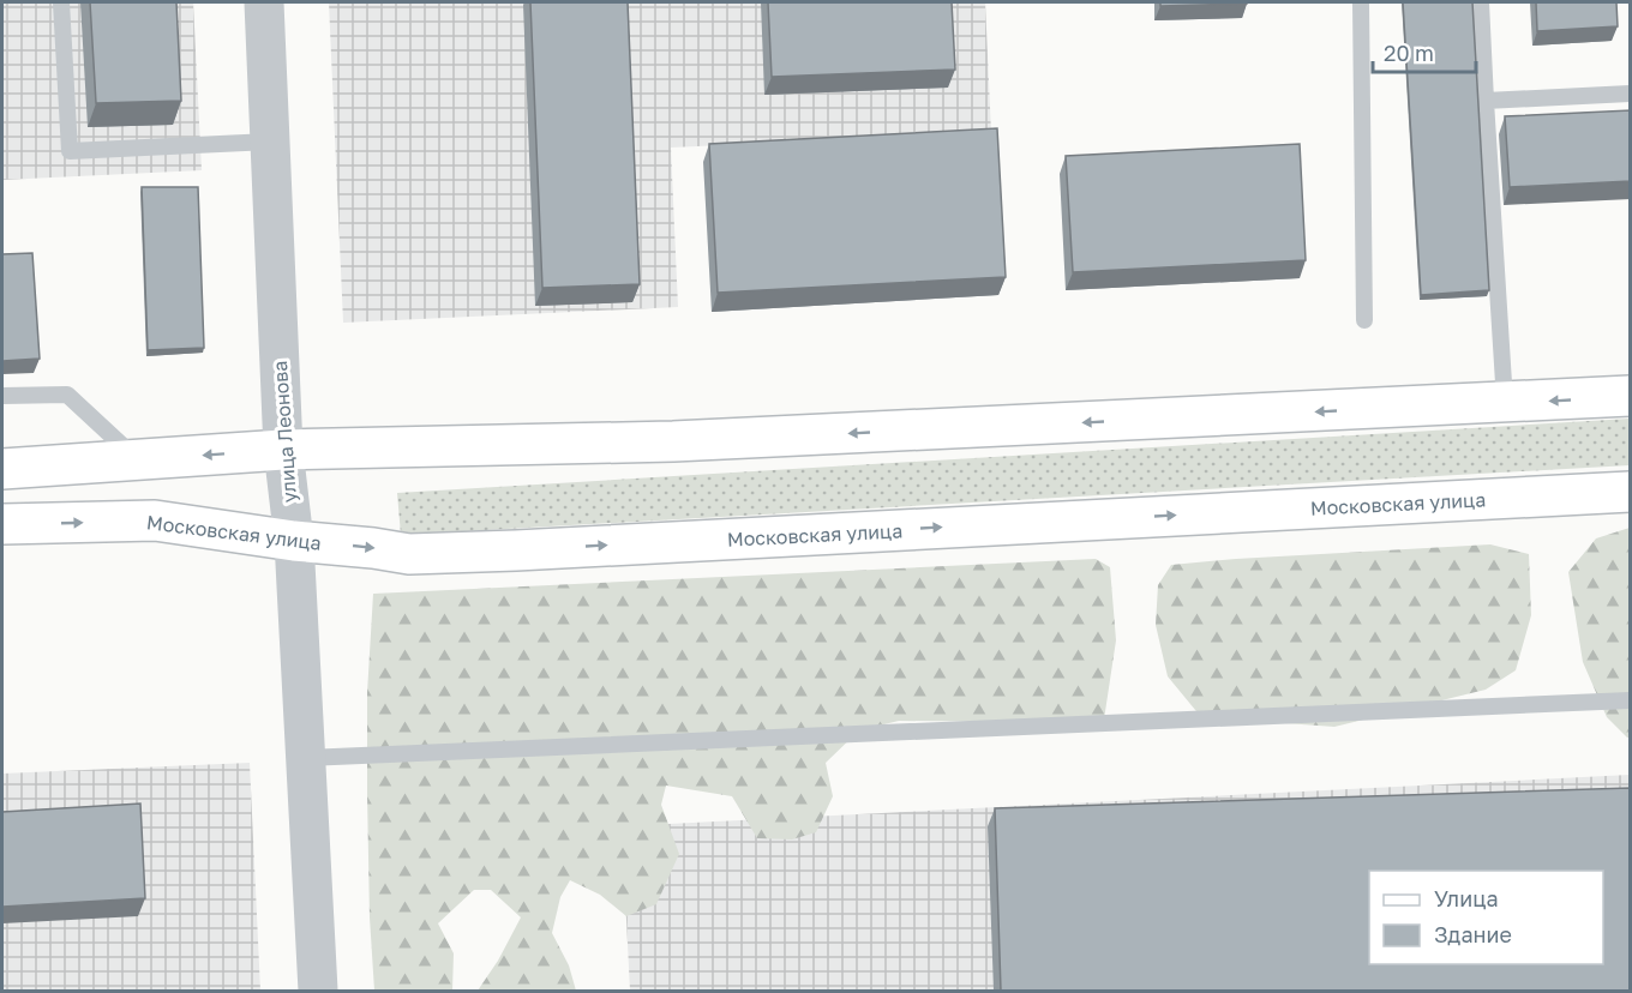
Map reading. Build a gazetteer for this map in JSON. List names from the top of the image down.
{
  "streets": {
    "main road": ["Московская улица"],
    "street": ["улица Леонова"]
  },
  "crossings": [
    ["улица Леонова", "Московская улица"]
  ],
  "legend": ["Улица", "Здание"],
  "scale_bar": "20 m"
}
